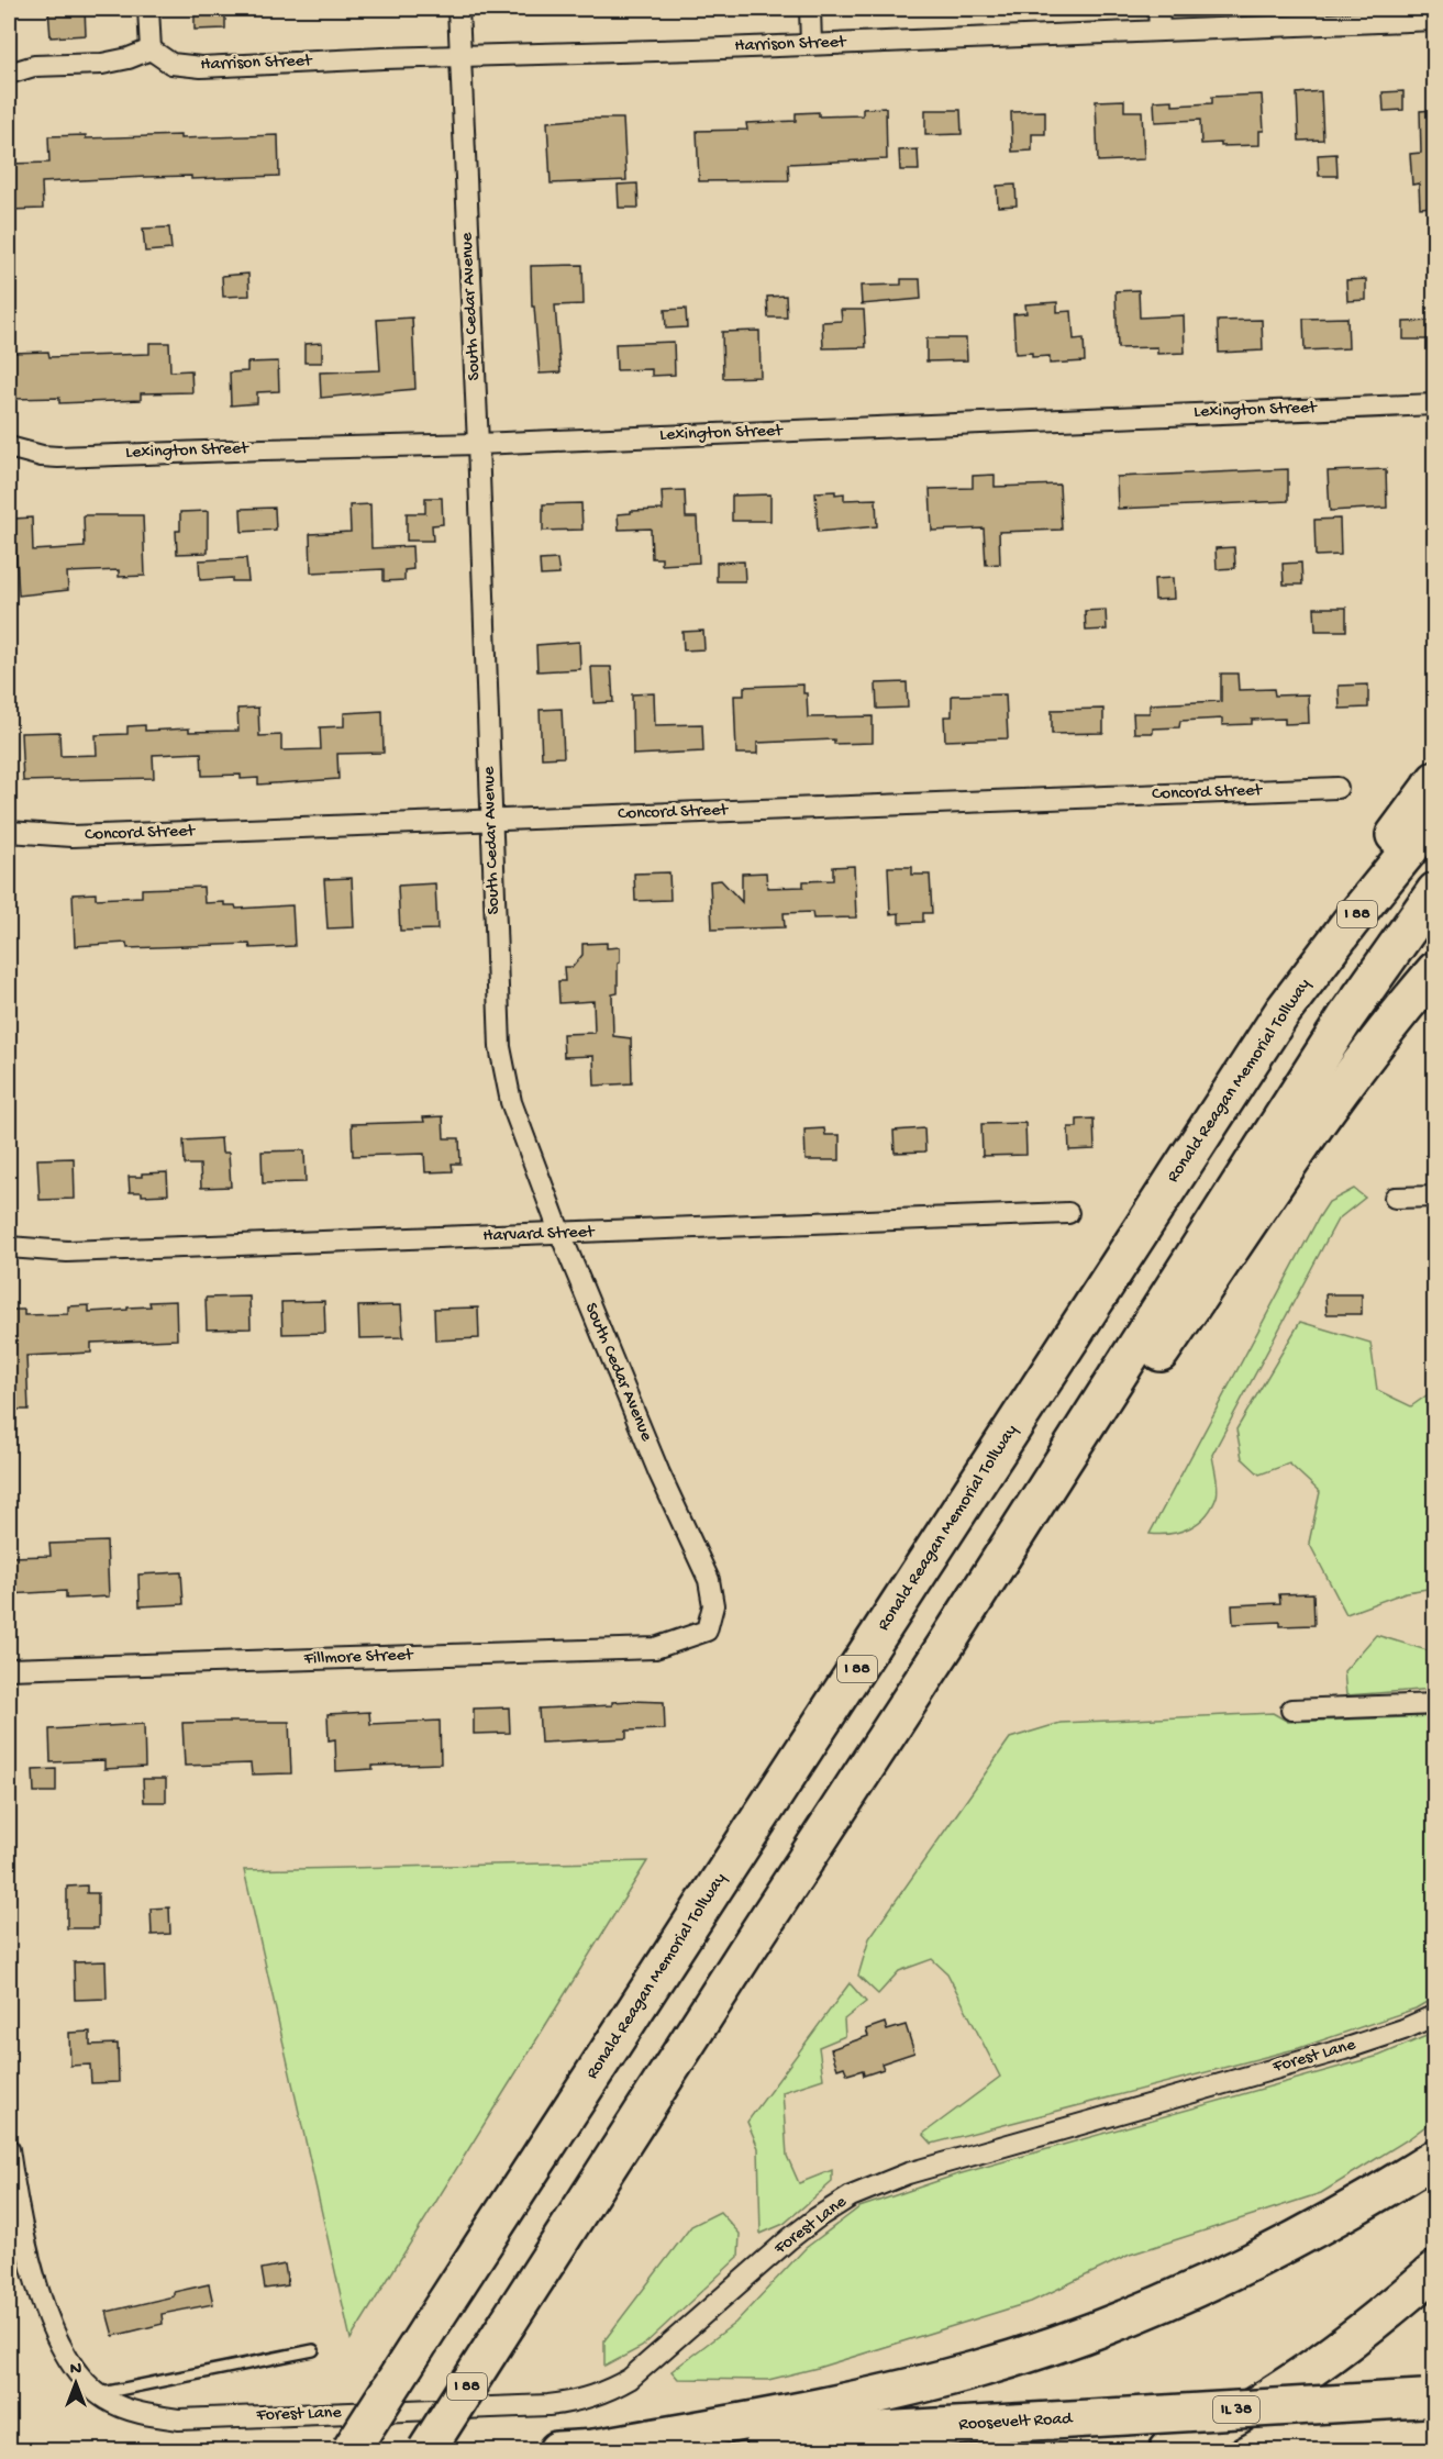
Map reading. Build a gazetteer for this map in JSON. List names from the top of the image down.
{
  "streets": {
    "highway": [
      "I 88",
      "Ronald Reagan Memorial Tollway",
      "IL 38",
      "Roosevelt Road"
    ],
    "street": [
      "Harrison Street",
      "South Cedar Avenue",
      "Lexington Street",
      "Concord Street",
      "Harvard Street",
      "Fillmore Street",
      "Forest Lane"
    ]
  },
  "crossings": [
    ["Harrison Street", "South Cedar Avenue"],
    ["South Cedar Avenue", "Lexington Street"],
    ["South Cedar Avenue", "Concord Street"],
    ["South Cedar Avenue", "Harvard Street"],
    ["South Cedar Avenue", "Fillmore Street"]
  ],
  "north": "top"
}
